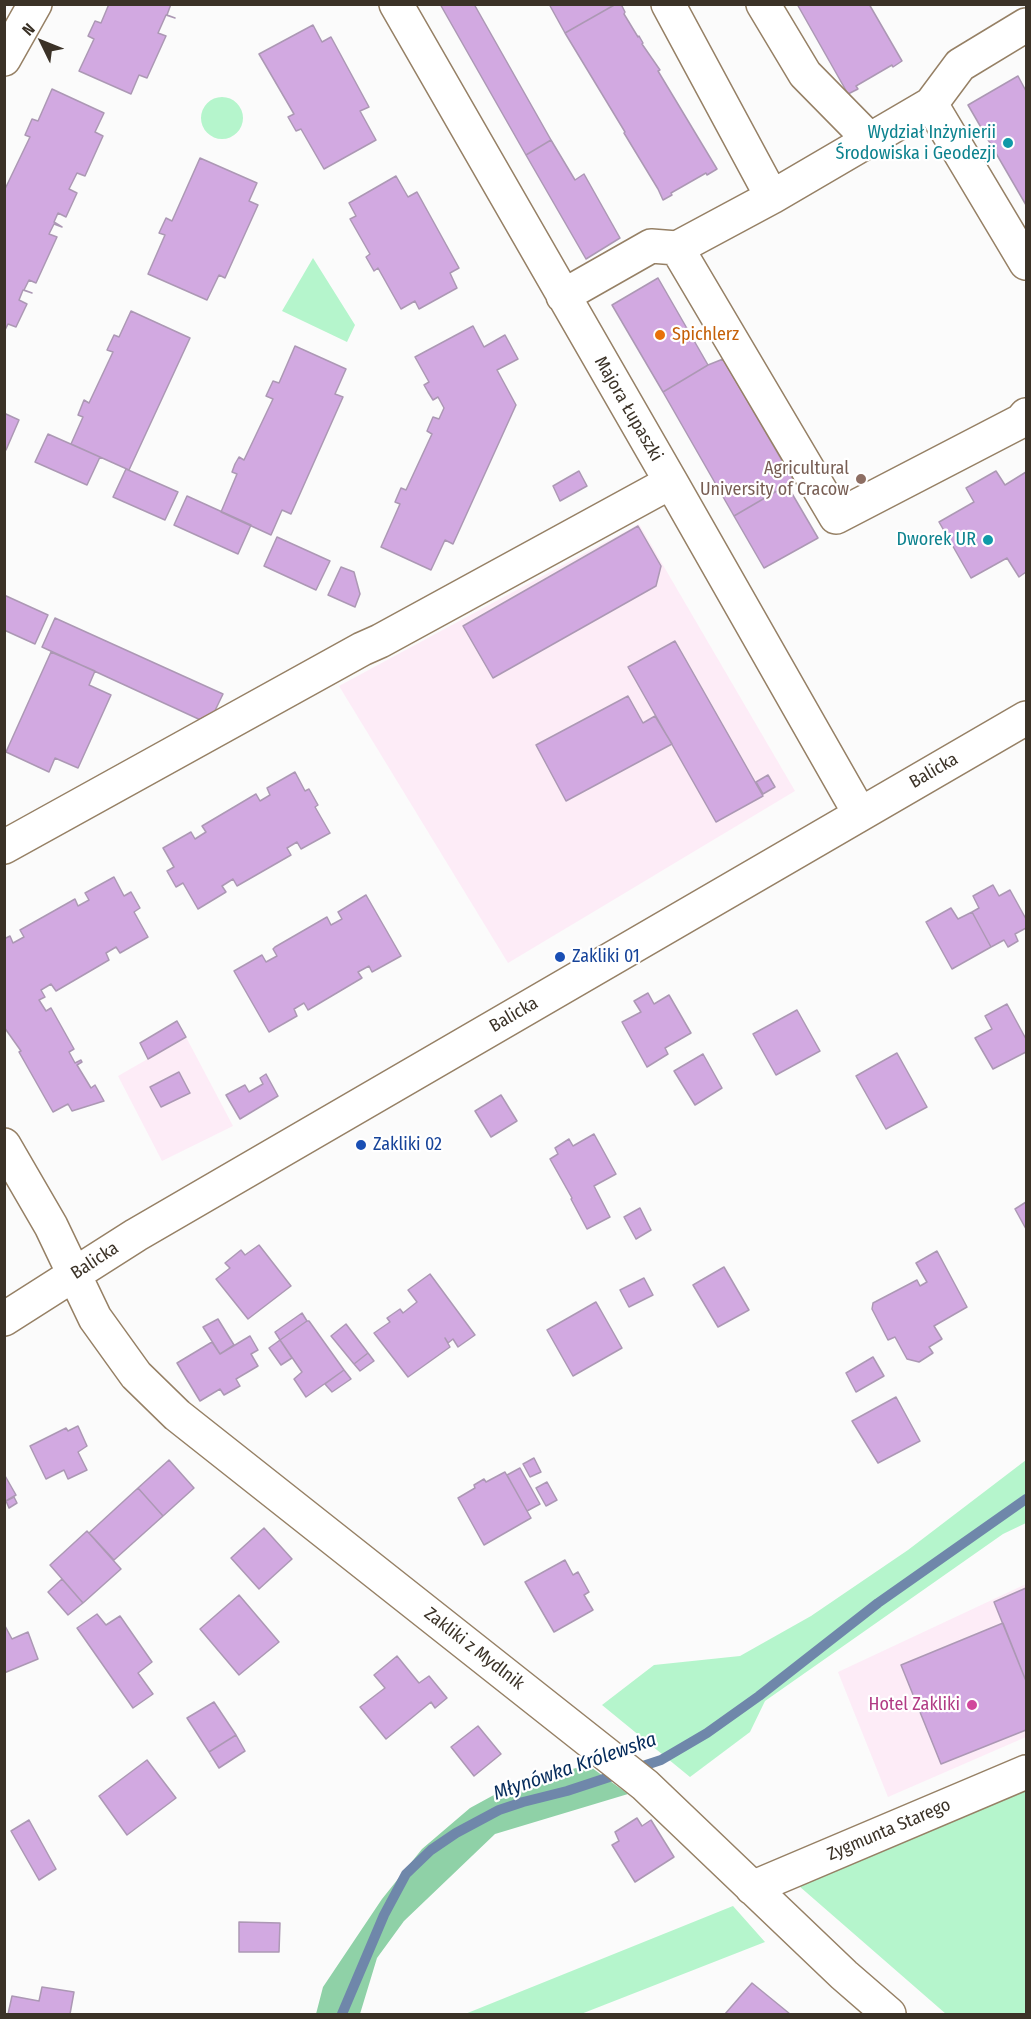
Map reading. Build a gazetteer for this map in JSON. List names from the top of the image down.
{
  "streets": {
    "street": [
      "Majora Łupaszki",
      "Balicka",
      "Zakliki z Mydlnik",
      "Zygmunta Starego"
    ]
  },
  "crossings": [
    ["Majora Łupaszki", "Balicka"],
    ["Balicka", "Zakliki z Mydlnik"],
    ["Zakliki z Mydlnik", "Zygmunta Starego"]
  ],
  "water": ["Młynówka Królewska"],
  "places": [
    "Wydział Inżynierii Środowiska i Geodezji",
    "Spichlerz",
    "Agricultural University of Cracow",
    "Dworek UR",
    "Zakliki 01",
    "Zakliki 02",
    "Hotel Zakliki"
  ],
  "north": "top left"
}
